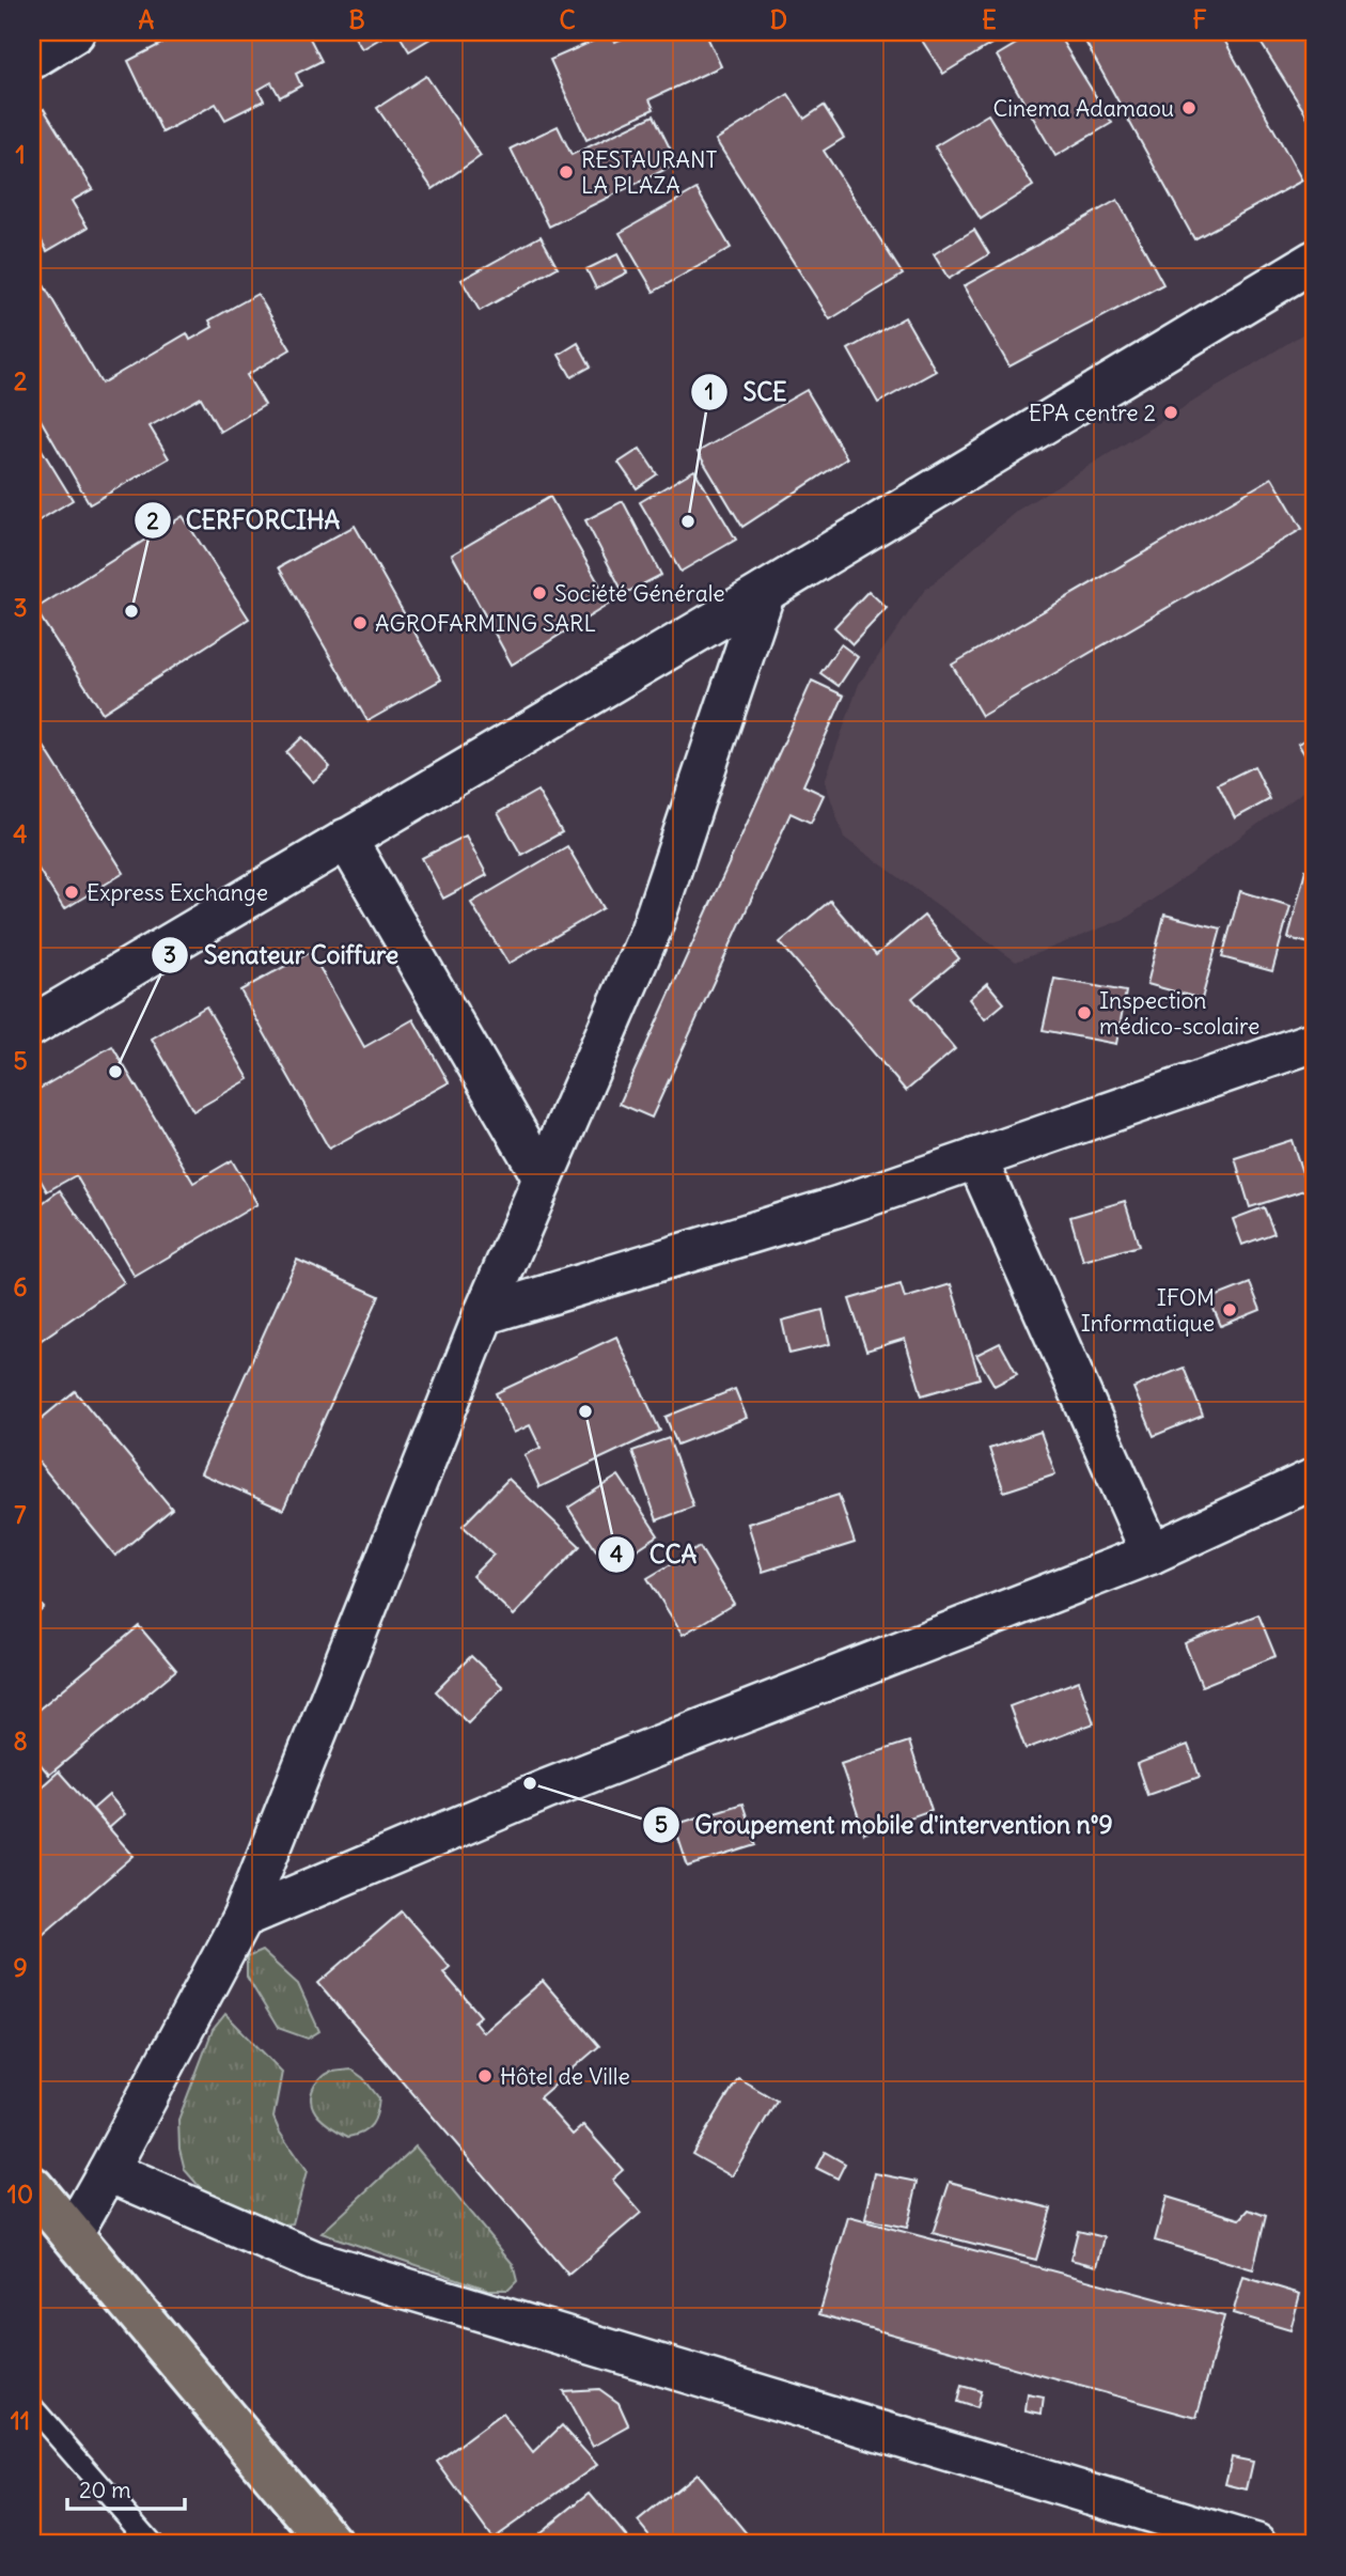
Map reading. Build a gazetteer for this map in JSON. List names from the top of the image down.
{
  "places": [
    "Cinema Adamaou",
    "RESTAURANT LA PLAZA",
    "EPA centre 2",
    "SCE",
    "Société Générale",
    "CERFORCIHA",
    "AGROFARMING SARL",
    "Express Exchange",
    "Inspection médico-scolaire",
    "Senateur Coiffure",
    "IFOM Informatique",
    "CCA",
    "Groupement mobile d'intervention n°9",
    "Hôtel de Ville"
  ],
  "scale_bar": "20 m",
  "grid": {
    "columns": [
      "A",
      "B",
      "C",
      "D",
      "E",
      "F"
    ],
    "rows": [
      "1",
      "2",
      "3",
      "4",
      "5",
      "6",
      "7",
      "8",
      "9",
      "10",
      "11"
    ]
  }
}
